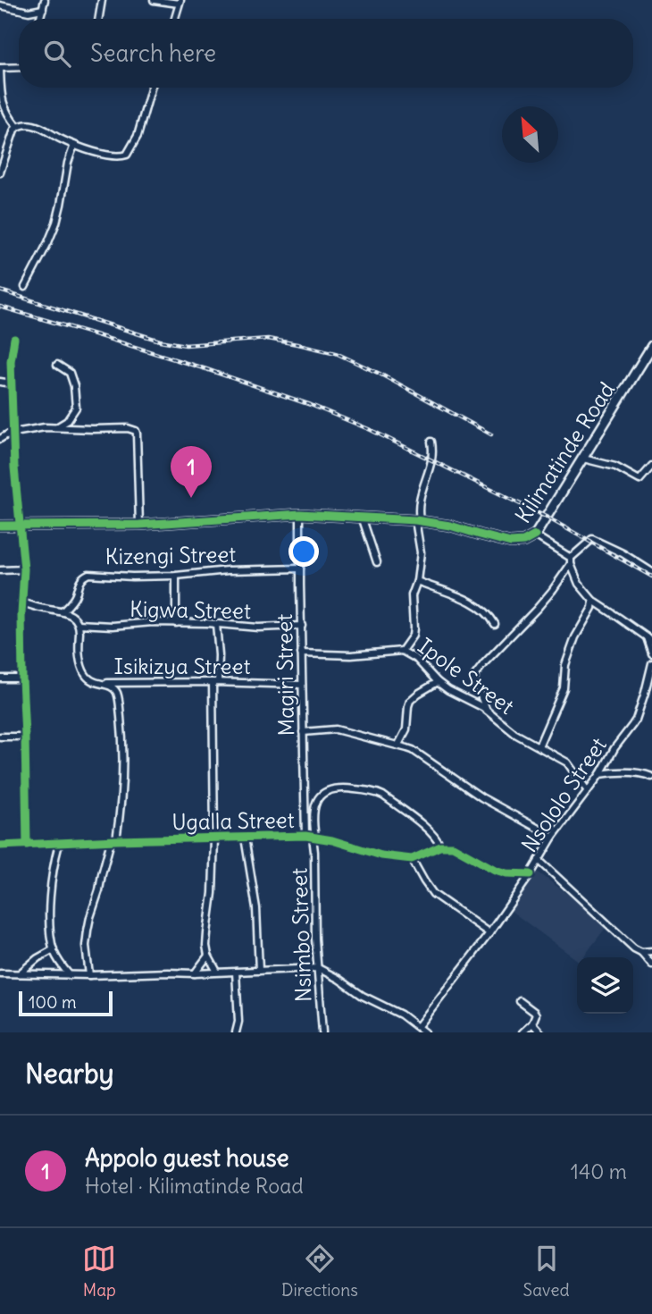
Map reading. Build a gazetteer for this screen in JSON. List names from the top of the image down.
{
  "streets": {
    "main road": ["Kilimatinde Road"],
    "street": [
      "Kizengi Street",
      "Kigwa Street",
      "Isikizya Street",
      "Magiri Street",
      "Ipole Street",
      "Nsololo Street",
      "Ugalla Street",
      "Nsimbo Street"
    ]
  },
  "crossings": [
    ["Kilimatinde Road", "Magiri Street"],
    ["Kizengi Street", "Magiri Street"],
    ["Kigwa Street", "Magiri Street"],
    ["Isikizya Street", "Magiri Street"],
    ["Magiri Street", "Ipole Street"],
    ["Magiri Street", "Ugalla Street"],
    ["Magiri Street", "Nsimbo Street"],
    ["Ipole Street", "Nsololo Street"],
    ["Ugalla Street", "Nsimbo Street"]
  ],
  "scale_bar": "100 m",
  "north": "top left",
  "page": {
    "search": "Search here",
    "pins": "1",
    "scale": "100 m",
    "heading": "Nearby",
    "list": [
      {
        "mark": "1",
        "name": "Appolo guest house",
        "note": "Hotel · Kilimatinde Road",
        "value": "140 m"
      }
    ],
    "nav": ["Map", "Directions", "Saved"]
  }
}
